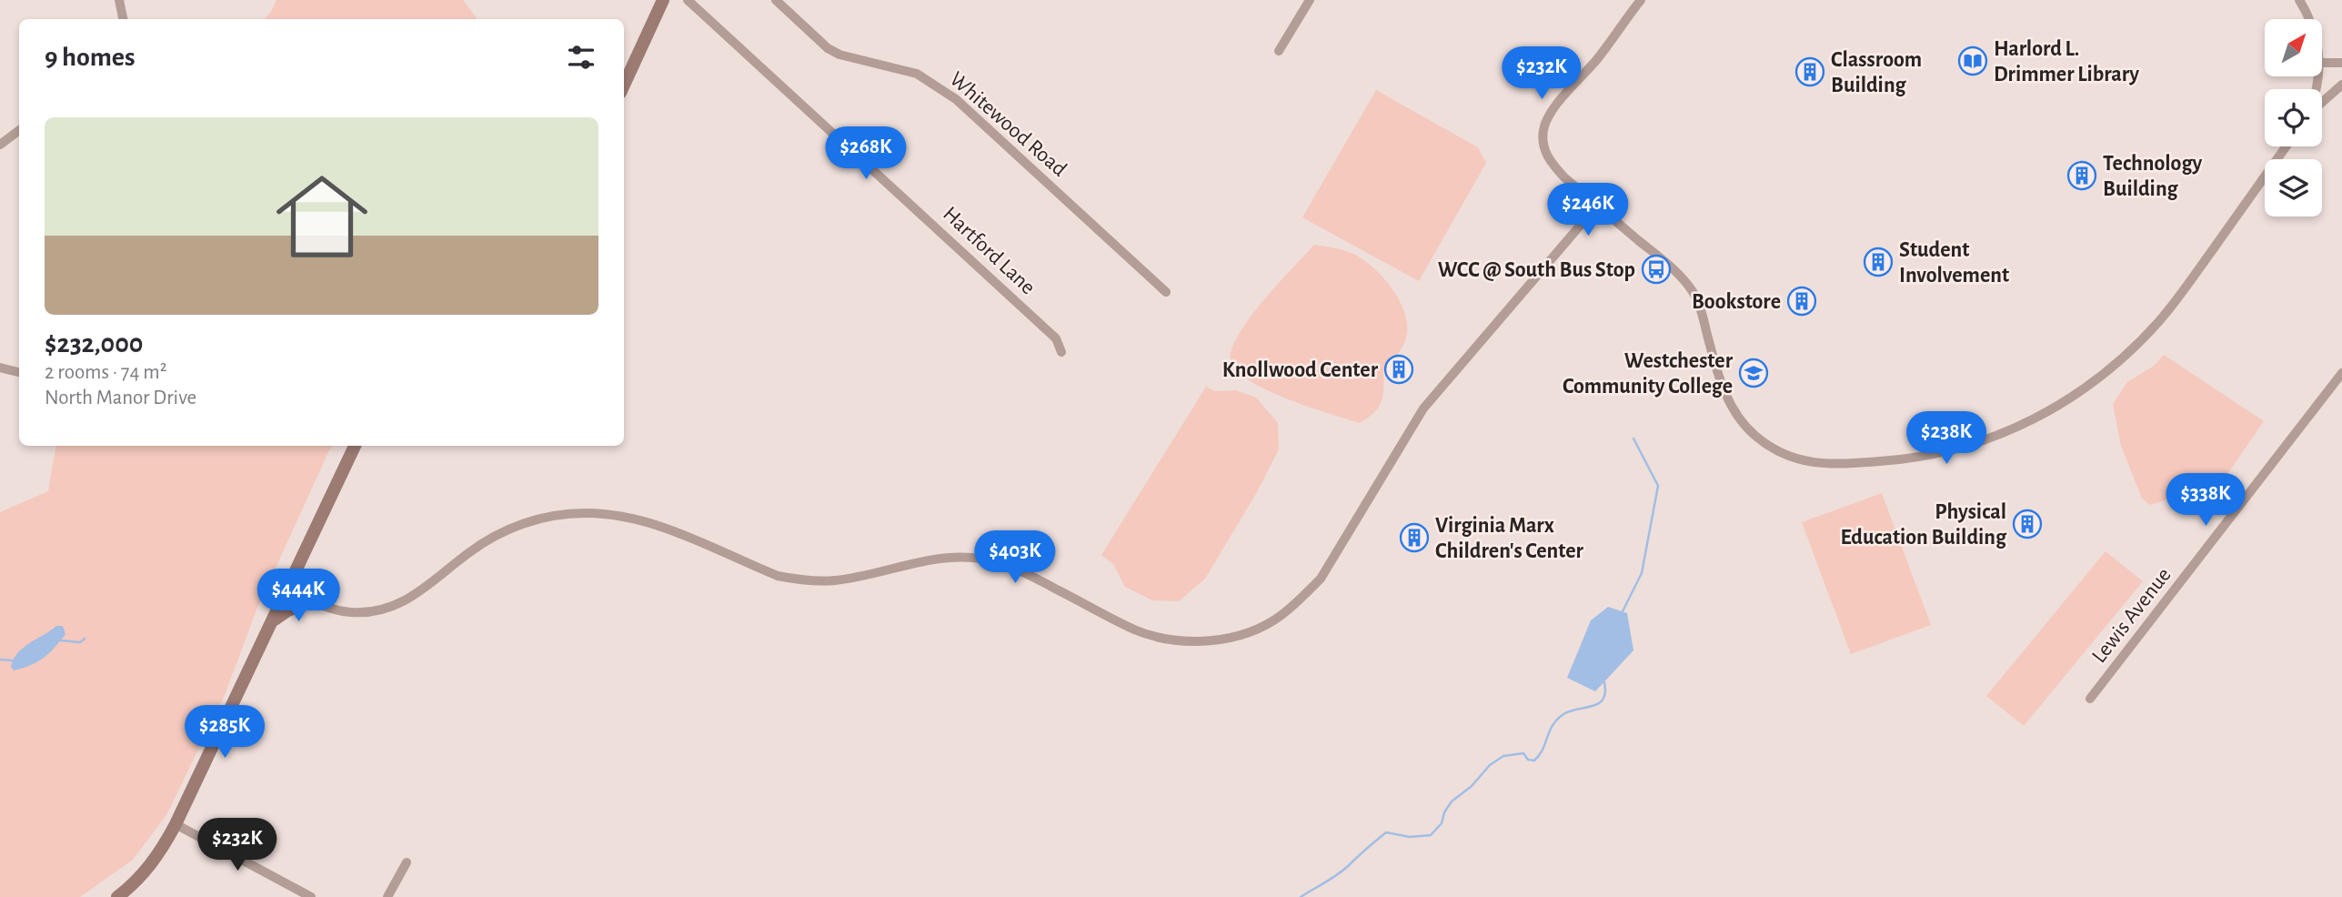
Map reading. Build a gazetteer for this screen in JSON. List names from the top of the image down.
{
  "streets": {
    "street": ["Whitewood Road", "Hartford Lane", "Lewis Avenue"]
  },
  "places": {
    "library": ["Harlord L. Drimmer Library"],
    "building": [
      "Classroom Building",
      "Technology Building",
      "Student Involvement",
      "Bookstore",
      "Knollwood Center",
      "Physical Education Building",
      "Virginia Marx Children's Center"
    ],
    "bus stop": ["WCC @ South Bus Stop"],
    "school or university": ["Westchester Community College"]
  },
  "north": "top right",
  "page": {
    "heading": "9 homes",
    "price": [
      "$232K",
      "$268K",
      "$246K",
      "$238K",
      "$338K",
      "$403K",
      "$444K",
      "$285K",
      "$232K"
    ],
    "list": [
      {
        "name": "$232,000",
        "note": "2 rooms · 74 m² · North Manor Drive"
      }
    ]
  }
}
